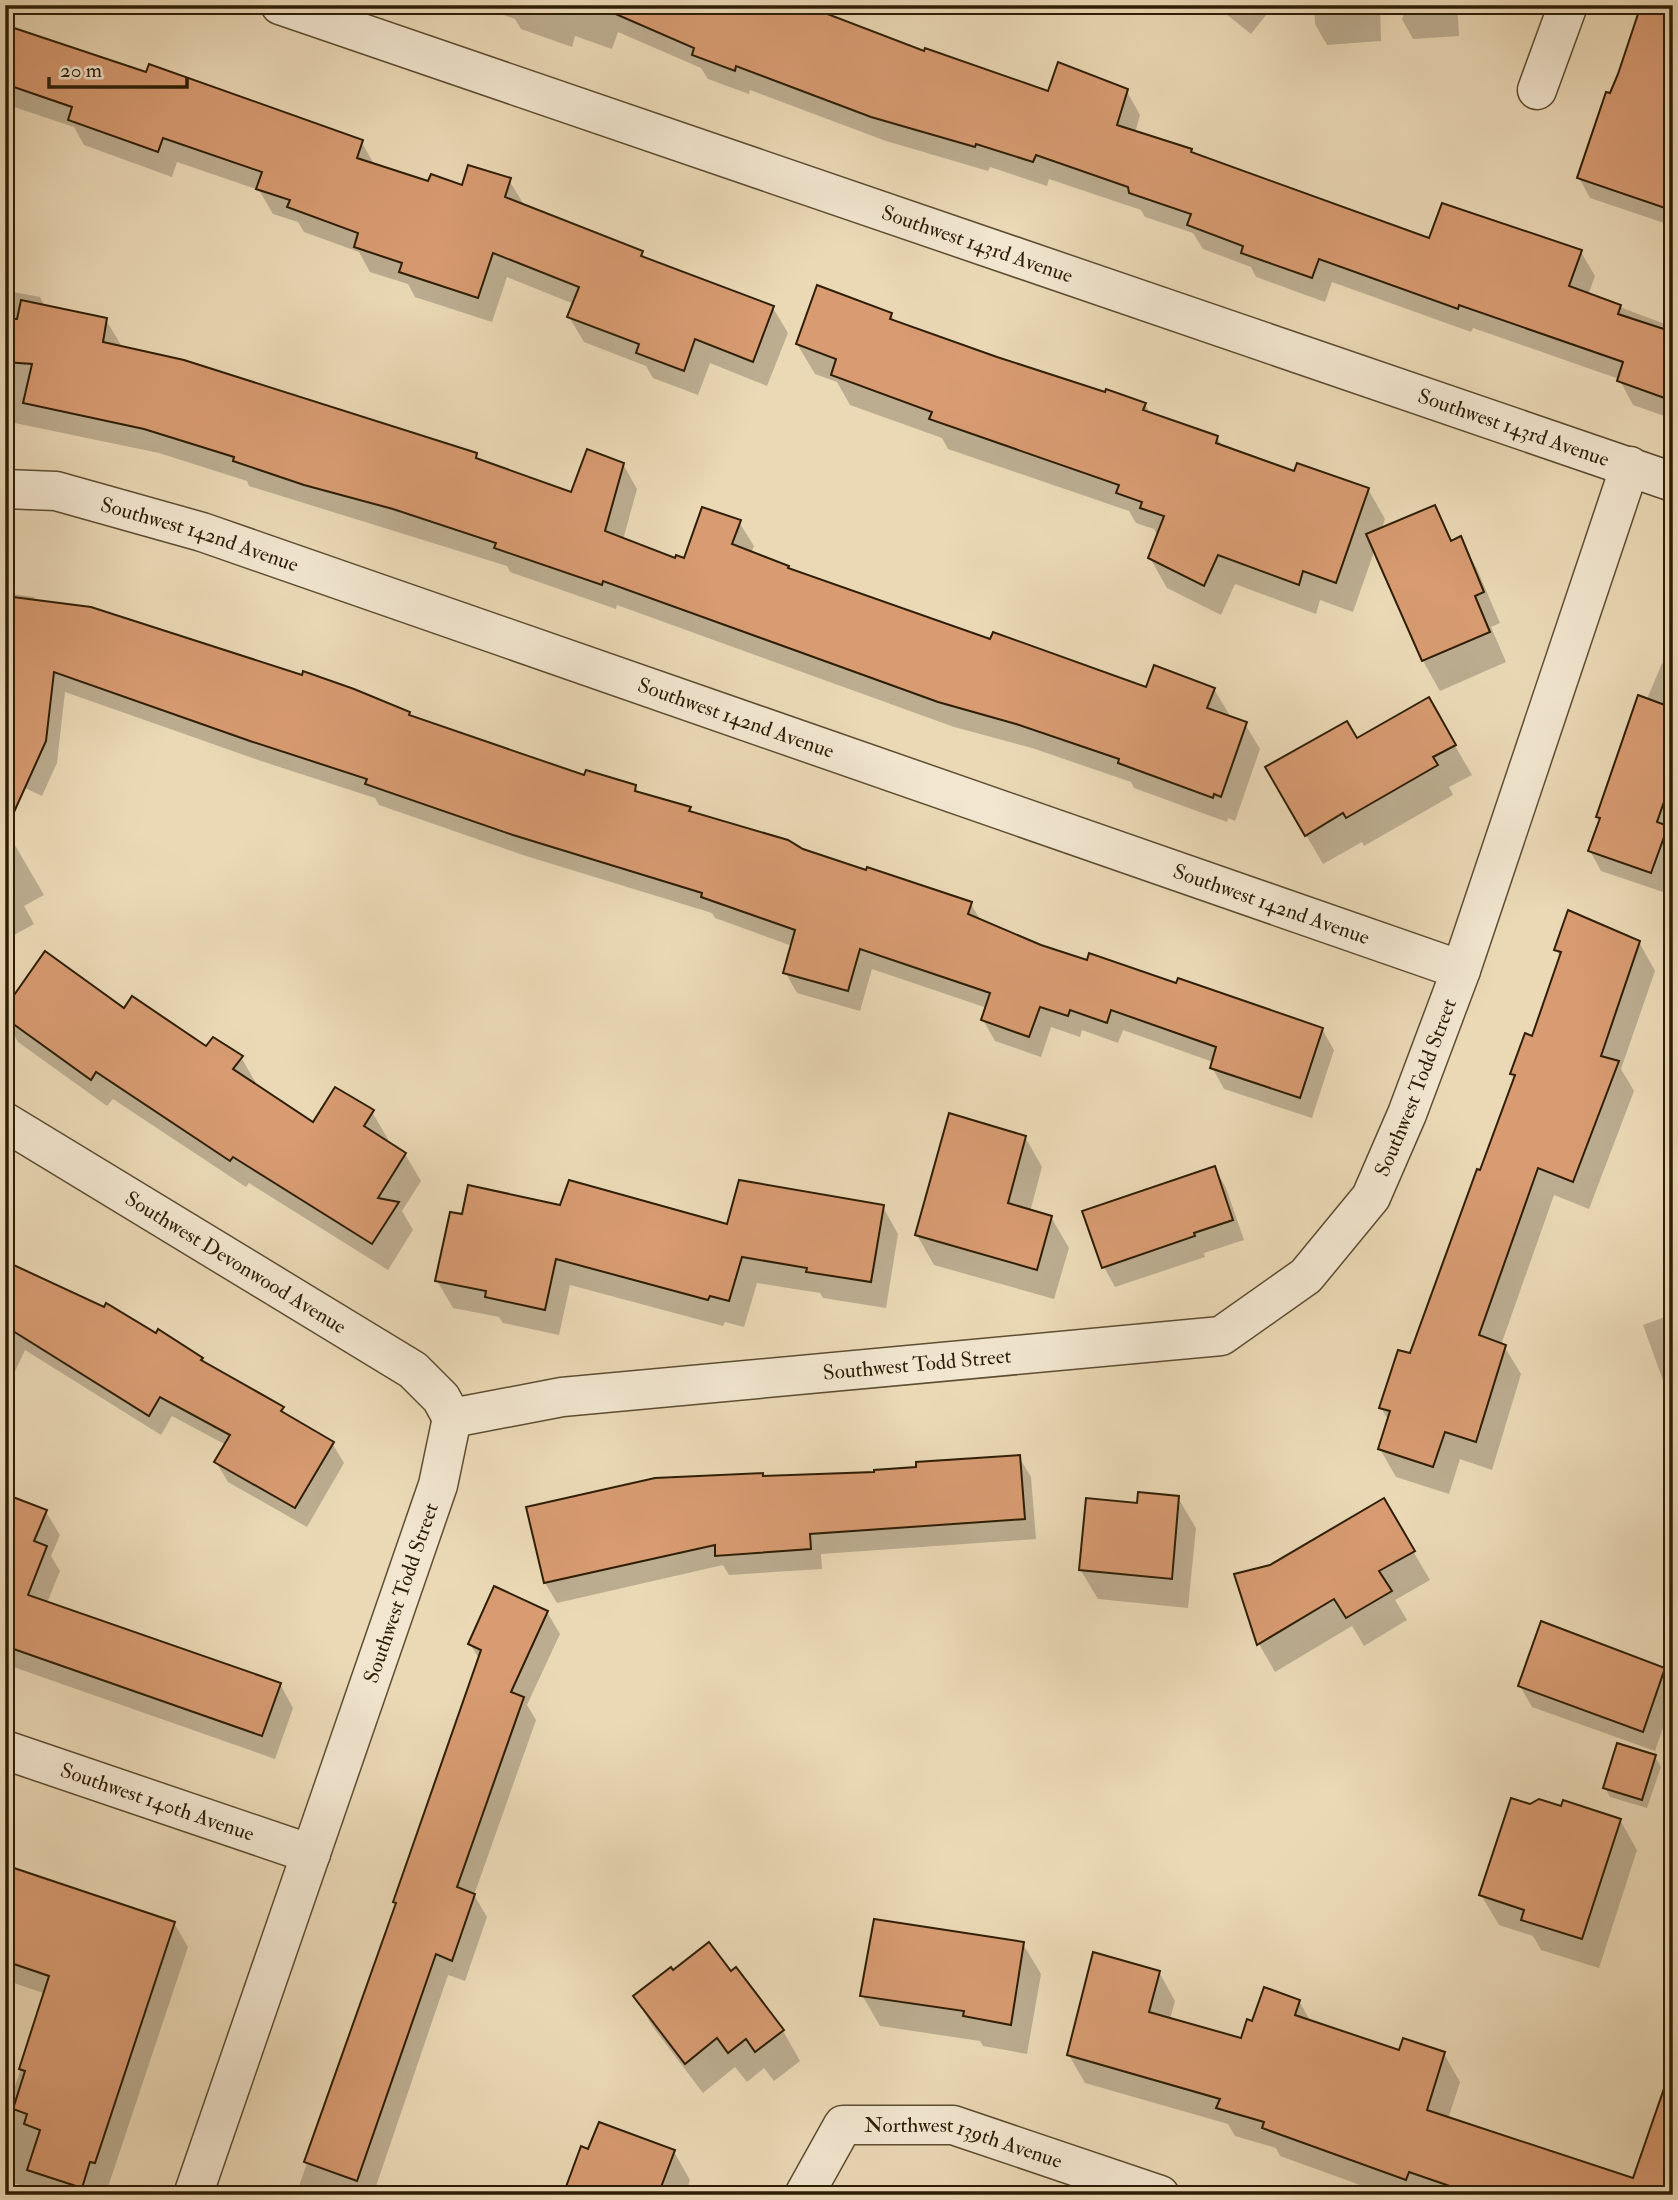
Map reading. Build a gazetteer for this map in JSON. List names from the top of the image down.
{
  "streets": {
    "street": [
      "Southwest 143rd Avenue",
      "Southwest 142nd Avenue",
      "Southwest Todd Street",
      "Southwest Devonwood Avenue",
      "Southwest 140th Avenue",
      "Northwest 139th Avenue"
    ]
  },
  "crossings": [
    ["Southwest 143rd Avenue", "Southwest Todd Street"],
    ["Southwest 142nd Avenue", "Southwest Todd Street"],
    ["Southwest Todd Street", "Southwest Devonwood Avenue"],
    ["Southwest Todd Street", "Southwest 140th Avenue"]
  ],
  "scale_bar": "20 m"
}
